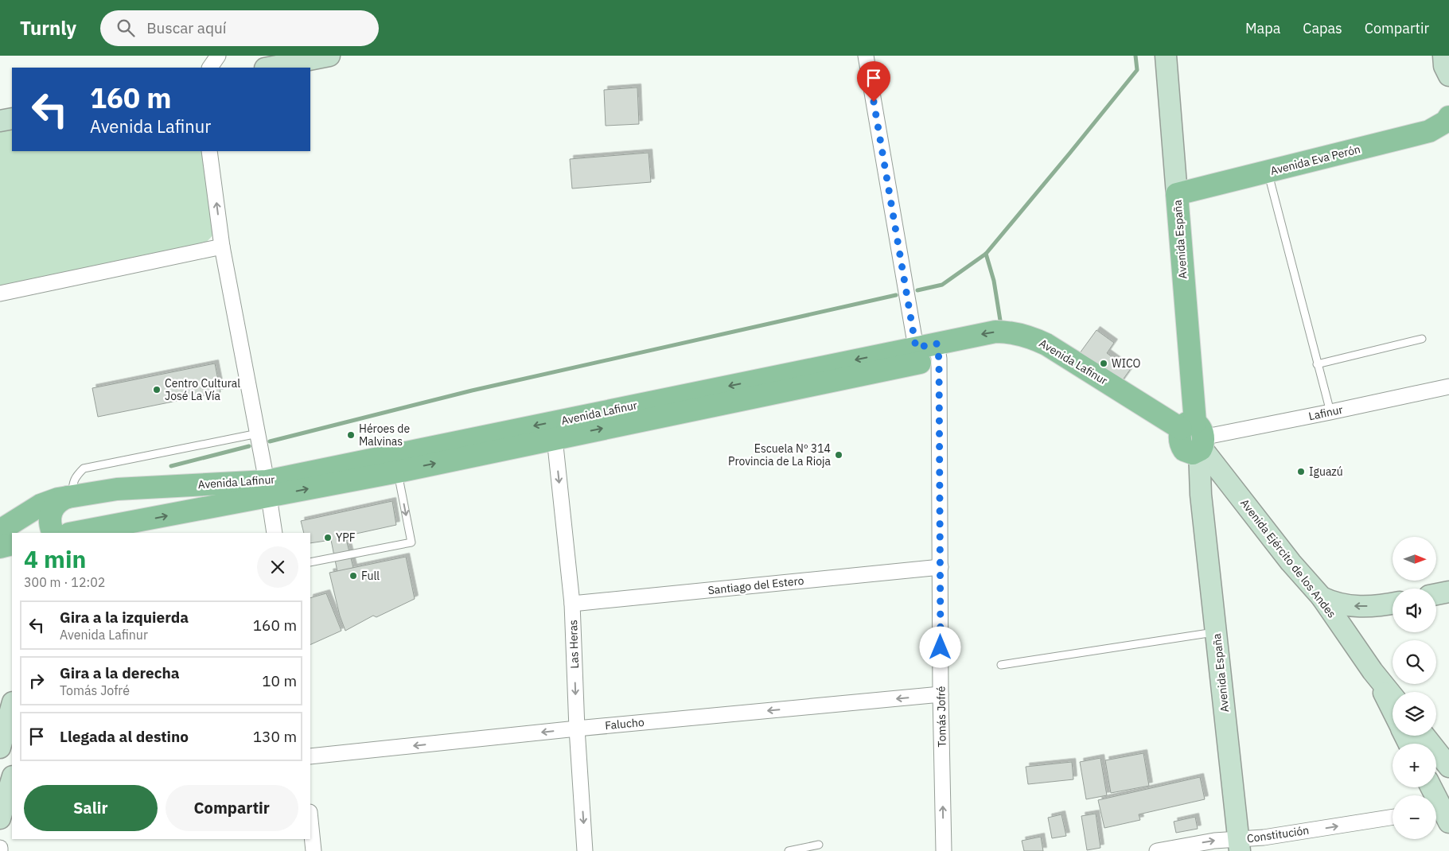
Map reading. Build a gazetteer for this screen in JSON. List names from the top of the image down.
{
  "streets": {
    "main road": ["Avenida Eva Perón", "Avenida España", "Avenida Lafinur"],
    "street": [
      "Lafinur",
      "Avenida Ejército de los Andes",
      "Santiago del Estero",
      "Las Heras",
      "Tomás Jofré",
      "Falucho",
      "Constitución"
    ]
  },
  "crossings": [
    ["Avenida Eva Perón", "Avenida España"],
    ["Avenida España", "Avenida Lafinur"],
    ["Avenida España", "Lafinur"],
    ["Avenida España", "Avenida Ejército de los Andes"],
    ["Avenida España", "Constitución"],
    ["Avenida Lafinur", "Lafinur"],
    ["Avenida Lafinur", "Avenida Ejército de los Andes"],
    ["Avenida Lafinur", "Las Heras"],
    ["Avenida Lafinur", "Tomás Jofré"],
    ["Lafinur", "Avenida Ejército de los Andes"],
    ["Santiago del Estero", "Las Heras"],
    ["Santiago del Estero", "Tomás Jofré"],
    ["Las Heras", "Falucho"],
    ["Tomás Jofré", "Falucho"]
  ],
  "one_way": ["Las Heras", "Falucho", "Constitución"],
  "places": [
    "WICO",
    "Centro Cultural José La Vía",
    "Héroes de Malvinas",
    "Escuela Nº 314 Provincia de La Rioja",
    "Iguazú",
    "YPF",
    "Full"
  ],
  "north": "right",
  "page": {
    "header": "Turnly",
    "search": "Buscar aquí",
    "nav": ["Mapa", "Capas", "Compartir"],
    "turn": ["160 m", "Avenida Lafinur"],
    "heading": ["4 min", "300 m · 12:02"],
    "map_buttons": ["+", "−"],
    "list": [
      {
        "name": "Gira a la izquierda",
        "note": "Avenida Lafinur",
        "value": "160 m"
      },
      {
        "name": "Gira a la derecha",
        "note": "Tomás Jofré",
        "value": "10 m"
      },
      {
        "name": "Llegada al destino",
        "value": "130 m"
      }
    ],
    "buttons": ["Salir", "Compartir"]
  }
}
